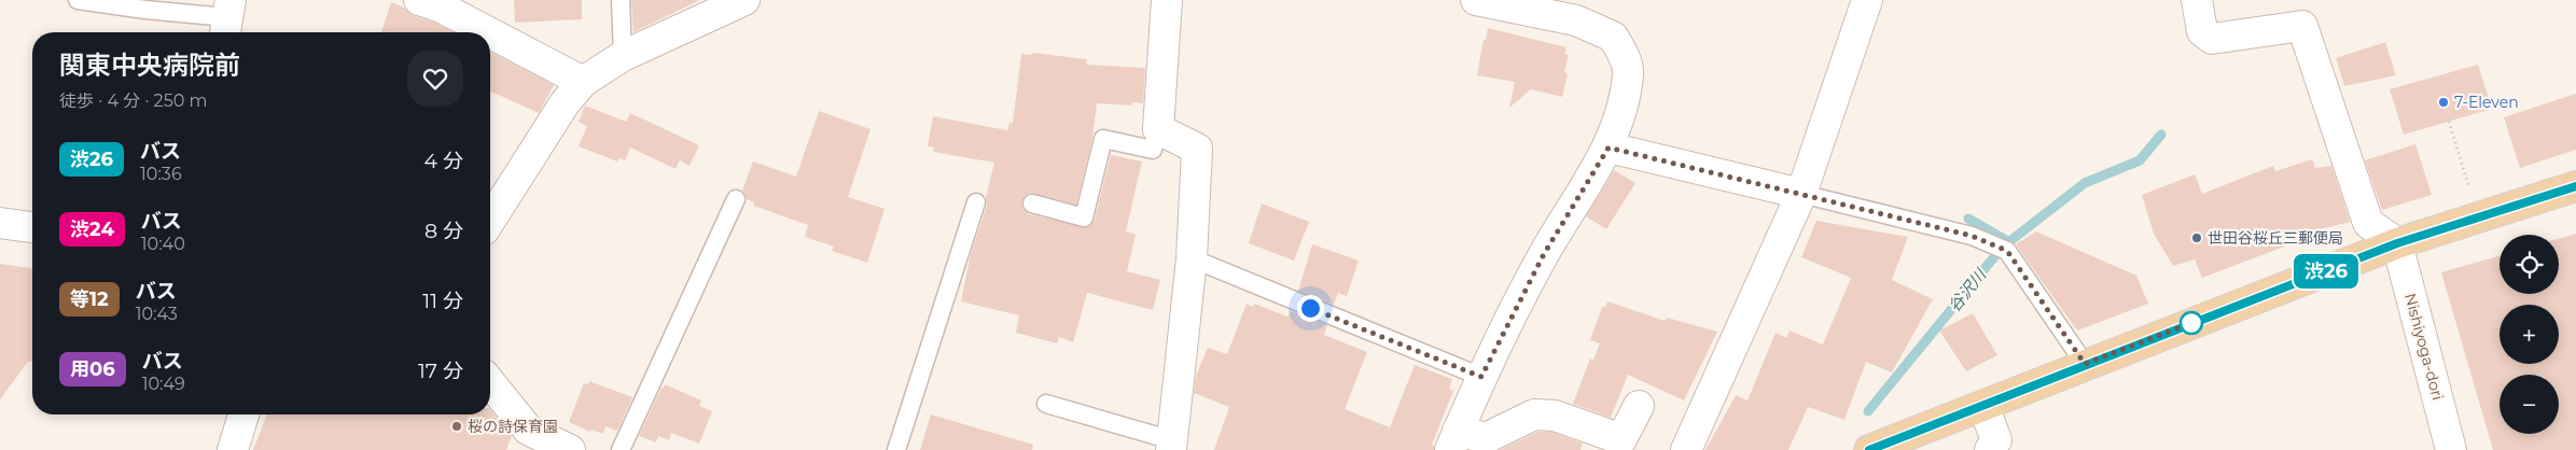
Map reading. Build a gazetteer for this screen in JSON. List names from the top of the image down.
{
  "streets": {
    "street": ["Nishiyoga-dori"]
  },
  "water": ["谷沢川"],
  "places": ["7-Eleven", "世田谷桜丘三郵便局", "桜の詩保育園"],
  "lines": ["bus line 渋26"],
  "page": {
    "on_map": "渋26",
    "heading": ["関東中央病院前", "徒歩 · 4 分 · 250 m"],
    "list": [
      {
        "mark": "渋26",
        "name": "バス",
        "note": "10:36",
        "value": "4 分"
      },
      {
        "mark": "渋24",
        "name": "バス",
        "note": "10:40",
        "value": "8 分"
      },
      {
        "mark": "等12",
        "name": "バス",
        "note": "10:43",
        "value": "11 分"
      },
      {
        "mark": "用06",
        "name": "バス",
        "note": "10:49",
        "value": "17 分"
      }
    ],
    "map_buttons": ["+", "−"]
  }
}
